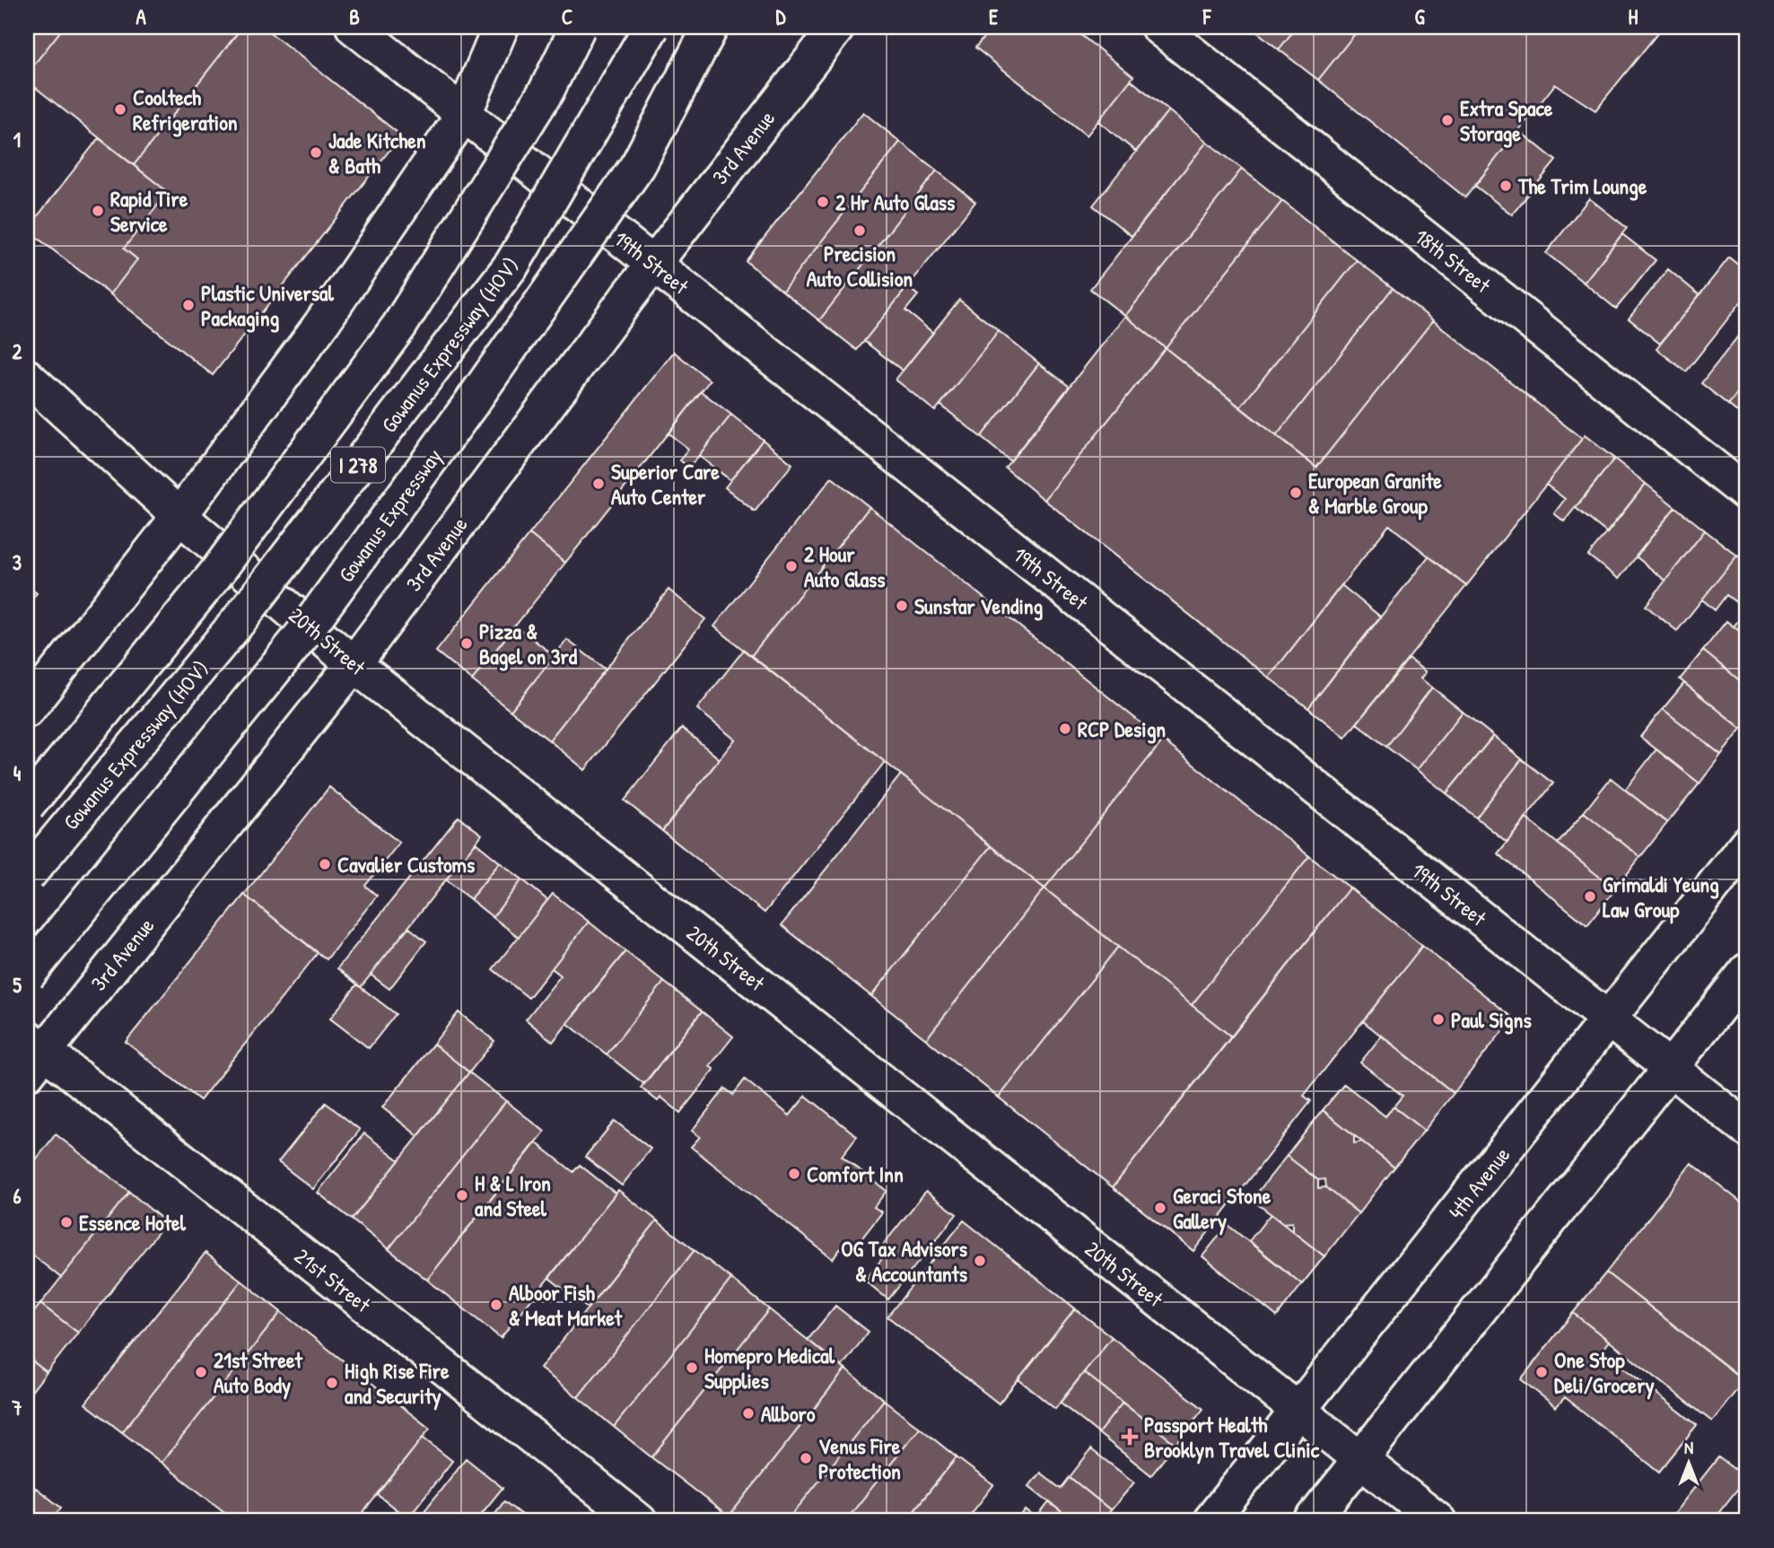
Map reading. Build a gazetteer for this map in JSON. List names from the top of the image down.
{
  "streets": {
    "main road": [
      "3rd Avenue",
      "18th Street",
      "19th Street",
      "Gowanus Expressway (HOV)",
      "I 278",
      "Gowanus Expressway",
      "20th Street",
      "4th Avenue",
      "21st Street"
    ]
  },
  "crossings": [
    ["3rd Avenue", "19th Street"],
    ["3rd Avenue", "20th Street"],
    ["3rd Avenue", "21st Street"],
    ["19th Street", "4th Avenue"],
    ["20th Street", "4th Avenue"]
  ],
  "places": {
    "other": [
      "Cooltech Refrigeration",
      "Extra Space Storage",
      "Jade Kitchen & Bath",
      "The Trim Lounge",
      "2 Hr Auto Glass",
      "Rapid Tire Service",
      "Precision Auto Collision",
      "Plastic Universal Packaging",
      "Superior Care Auto Center",
      "European Granite & Marble Group",
      "2 Hour Auto Glass",
      "Sunstar Vending",
      "Pizza & Bagel on 3rd",
      "RCP Design",
      "Cavalier Customs",
      "Grimaldi Yeung Law Group",
      "Paul Signs",
      "Comfort Inn",
      "H & L Iron and Steel",
      "Geraci Stone Gallery",
      "Essence Hotel",
      "OG Tax Advisors & Accountants",
      "Alboor Fish & Meat Market",
      "Homepro Medical Supplies",
      "21st Street Auto Body",
      "One Stop Deli/Grocery",
      "High Rise Fire and Security",
      "Allboro",
      "Venus Fire Protection"
    ],
    "health": ["Passport Health Brooklyn Travel Clinic"]
  },
  "north": "top",
  "grid": {
    "columns": [
      "A",
      "B",
      "C",
      "D",
      "E",
      "F",
      "G",
      "H"
    ],
    "rows": [
      "1",
      "2",
      "3",
      "4",
      "5",
      "6",
      "7"
    ]
  }
}
